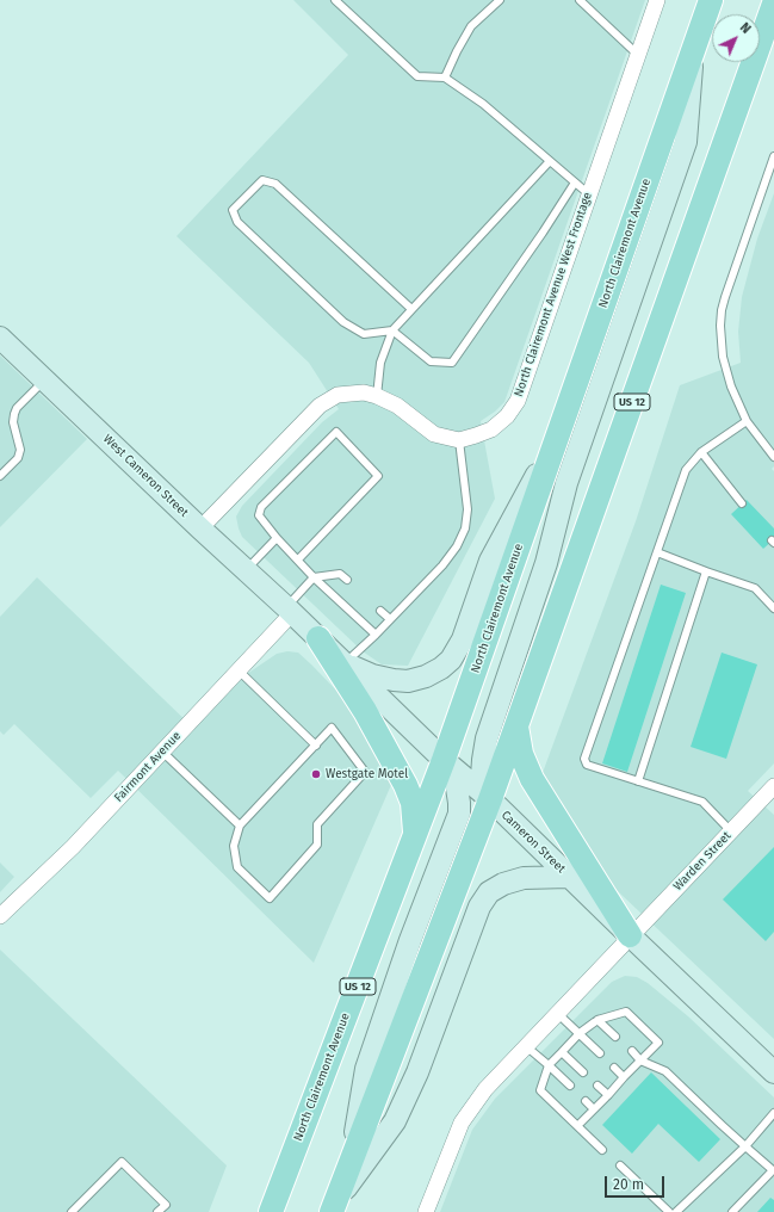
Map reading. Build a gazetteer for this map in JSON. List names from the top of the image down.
{
  "streets": {
    "main road": [
      "North Clairemont Avenue",
      "US 12",
      "West Cameron Street",
      "Cameron Street"
    ],
    "street": ["North Clairemont Avenue West Frontage", "Fairmont Avenue", "Warden Street"]
  },
  "crossings": [
    ["North Clairemont Avenue", "Cameron Street"],
    ["North Clairemont Avenue West Frontage", "West Cameron Street"],
    ["US 12", "Cameron Street"],
    ["West Cameron Street", "Fairmont Avenue"],
    ["West Cameron Street", "Cameron Street"],
    ["Fairmont Avenue", "Cameron Street"],
    ["Cameron Street", "Warden Street"]
  ],
  "places": ["Westgate Motel"],
  "scale_bar": "20 m",
  "north": "top right"
}
